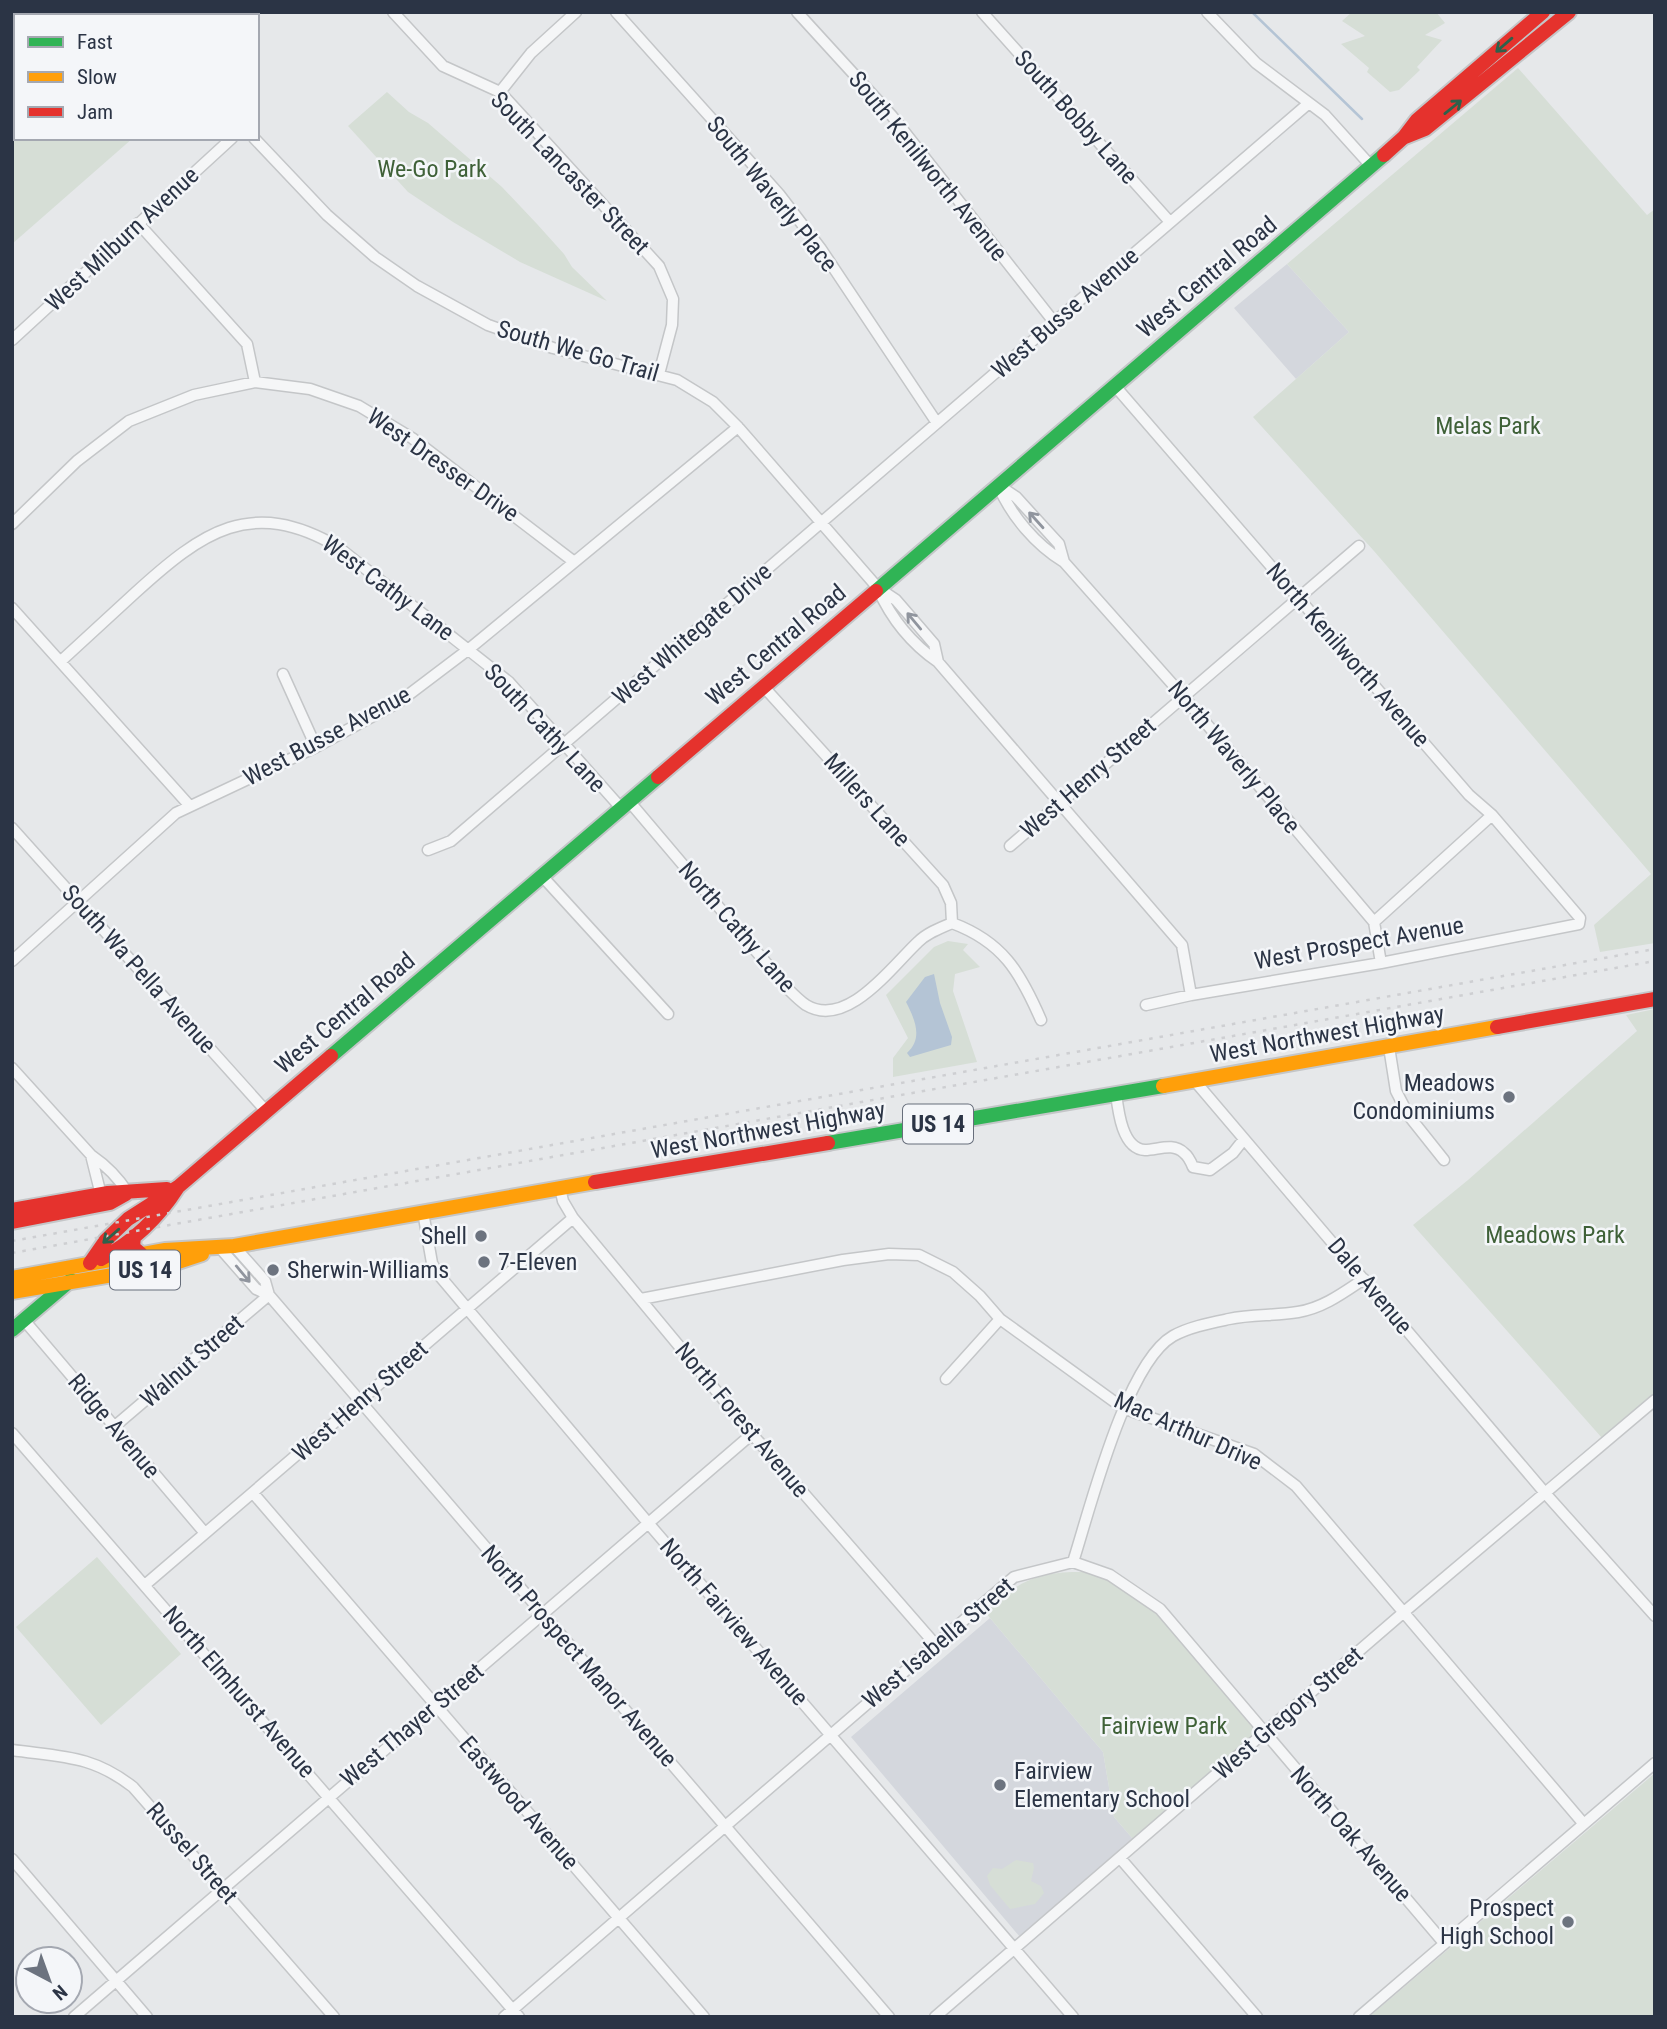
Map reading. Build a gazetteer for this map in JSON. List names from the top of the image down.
{
  "streets": {
    "main road": ["West Central Road", "West Northwest Highway", "US 14"],
    "street": [
      "South Bobby Lane",
      "South Kenilworth Avenue",
      "South Lancaster Street",
      "South Waverly Place",
      "West Milburn Avenue",
      "West Busse Avenue",
      "South We Go Trail",
      "West Dresser Drive",
      "West Cathy Lane",
      "West Whitegate Drive",
      "North Kenilworth Avenue",
      "South Cathy Lane",
      "North Waverly Place",
      "West Henry Street",
      "Millers Lane",
      "North Cathy Lane",
      "West Prospect Avenue",
      "South Wa Pella Avenue",
      "Dale Avenue",
      "Walnut Street",
      "North Forest Avenue",
      "Ridge Avenue",
      "Mac Arthur Drive",
      "North Fairview Avenue",
      "West Isabella Street",
      "North Prospect Manor Avenue",
      "North Elmhurst Avenue",
      "West Gregory Street",
      "West Thayer Street",
      "Eastwood Avenue",
      "North Oak Avenue",
      "Russel Street"
    ]
  },
  "crossings": [
    ["South Bobby Lane", "West Busse Avenue"],
    ["South Kenilworth Avenue", "West Busse Avenue"],
    ["South Lancaster Street", "South We Go Trail"],
    ["South Waverly Place", "West Busse Avenue"],
    ["West Central Road", "South We Go Trail"],
    ["West Central Road", "North Kenilworth Avenue"],
    ["West Central Road", "South Cathy Lane"],
    ["West Central Road", "North Waverly Place"],
    ["West Central Road", "Millers Lane"],
    ["West Central Road", "North Cathy Lane"],
    ["West Central Road", "South Wa Pella Avenue"],
    ["West Central Road", "West Northwest Highway"],
    ["West Central Road", "Ridge Avenue"],
    ["West Busse Avenue", "South We Go Trail"],
    ["West Busse Avenue", "West Dresser Drive"],
    ["West Busse Avenue", "West Cathy Lane"],
    ["West Busse Avenue", "West Whitegate Drive"],
    ["West Busse Avenue", "South Cathy Lane"],
    ["West Busse Avenue", "South Wa Pella Avenue"],
    ["South We Go Trail", "West Whitegate Drive"],
    ["South We Go Trail", "West Henry Street"],
    ["South We Go Trail", "West Prospect Avenue"],
    ["West Cathy Lane", "South Cathy Lane"],
    ["West Whitegate Drive", "South Cathy Lane"],
    ["North Kenilworth Avenue", "West Henry Street"],
    ["North Kenilworth Avenue", "West Prospect Avenue"],
    ["South Cathy Lane", "North Cathy Lane"],
    ["North Waverly Place", "West Henry Street"],
    ["West Henry Street", "North Forest Avenue"],
    ["West Henry Street", "Ridge Avenue"],
    ["West Henry Street", "North Fairview Avenue"],
    ["West Henry Street", "North Prospect Manor Avenue"],
    ["West Henry Street", "North Elmhurst Avenue"],
    ["West Henry Street", "Eastwood Avenue"],
    ["Millers Lane", "North Cathy Lane"],
    ["West Northwest Highway", "Dale Avenue"],
    ["West Northwest Highway", "North Forest Avenue"],
    ["West Northwest Highway", "North Fairview Avenue"],
    ["West Northwest Highway", "North Prospect Manor Avenue"],
    ["Dale Avenue", "West Gregory Street"],
    ["Walnut Street", "Ridge Avenue"],
    ["Walnut Street", "North Prospect Manor Avenue"],
    ["North Forest Avenue", "Mac Arthur Drive"],
    ["North Forest Avenue", "West Isabella Street"],
    ["North Forest Avenue", "West Thayer Street"],
    ["Mac Arthur Drive", "West Gregory Street"],
    ["North Fairview Avenue", "West Isabella Street"],
    ["North Fairview Avenue", "West Gregory Street"],
    ["North Fairview Avenue", "West Thayer Street"],
    ["West Isabella Street", "North Prospect Manor Avenue"],
    ["West Isabella Street", "North Elmhurst Avenue"],
    ["West Isabella Street", "Eastwood Avenue"],
    ["West Isabella Street", "North Oak Avenue"],
    ["North Prospect Manor Avenue", "West Thayer Street"],
    ["North Elmhurst Avenue", "West Thayer Street"],
    ["West Gregory Street", "North Oak Avenue"],
    ["West Thayer Street", "Eastwood Avenue"],
    ["West Thayer Street", "Russel Street"]
  ],
  "parks": [
    "We-Go Park",
    "Melas Park",
    "Meadows Park",
    "Fairview Park"
  ],
  "places": [
    "Meadows Condominiums",
    "Shell",
    "7-Eleven",
    "Sherwin-Williams",
    "Fairview Elementary School",
    "Prospect High School"
  ],
  "legend": ["Fast", "Slow", "Jam"],
  "north": "bottom right"
}
